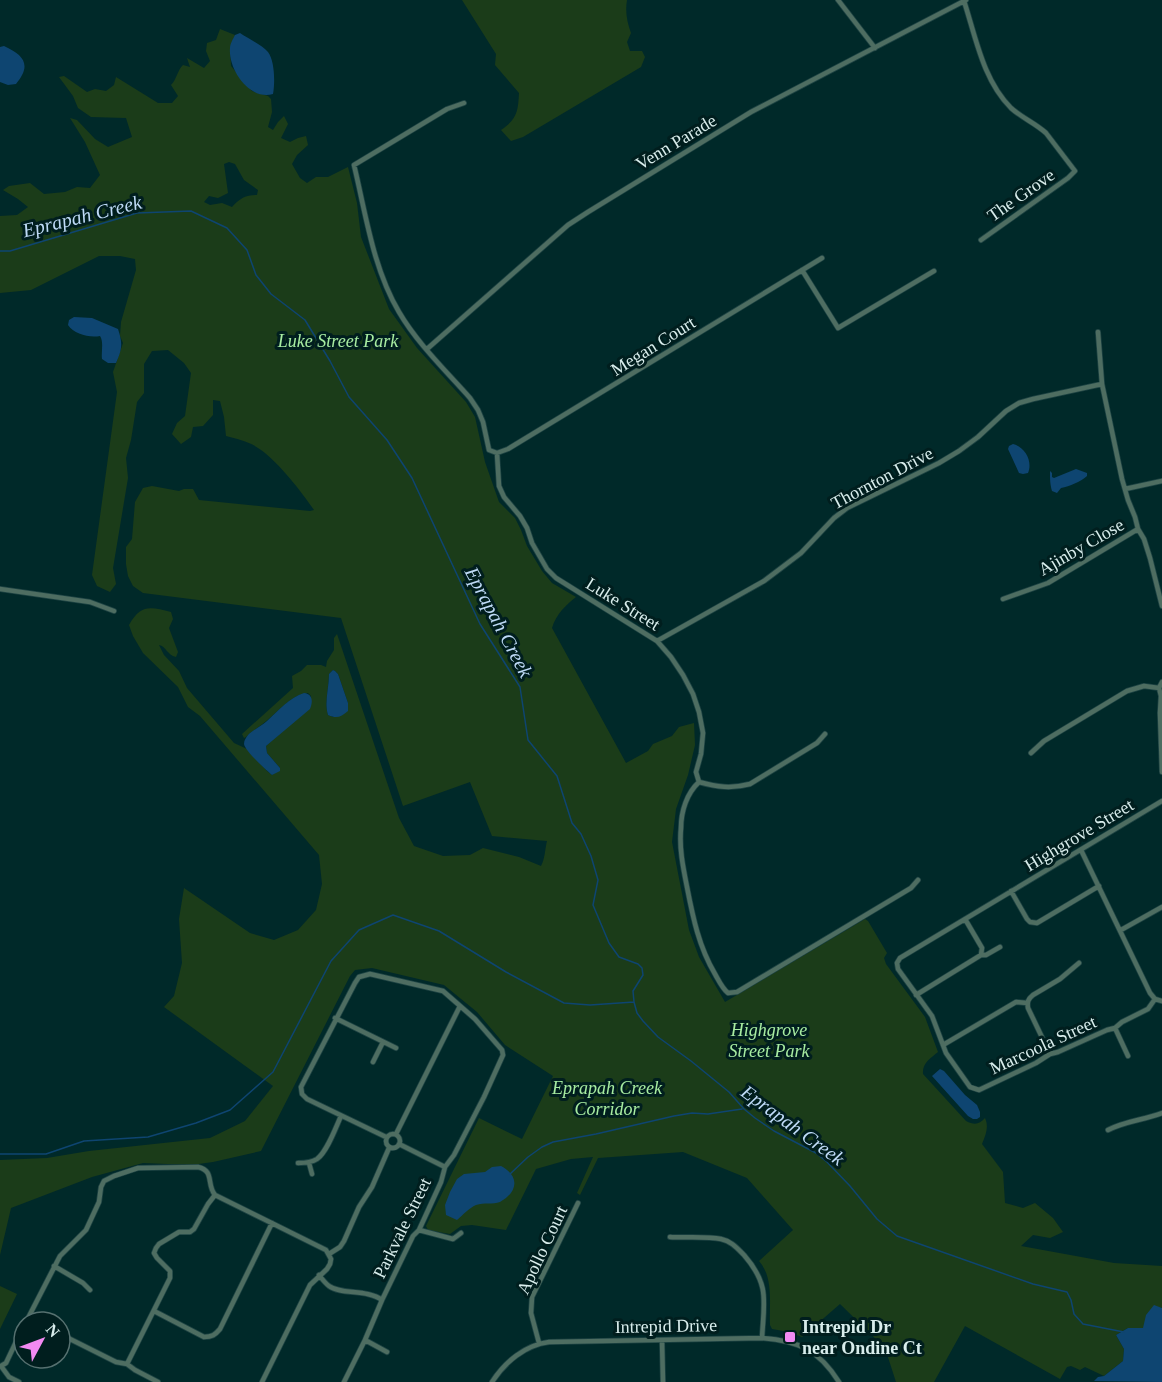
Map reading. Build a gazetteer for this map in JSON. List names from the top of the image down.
{
  "streets": {
    "street": [
      "Venn Parade",
      "The Grove",
      "Megan Court",
      "Thornton Drive",
      "Ajinby Close",
      "Luke Street",
      "Highgrove Street",
      "Marcoola Street",
      "Parkvale Street",
      "Apollo Court",
      "Intrepid Drive"
    ]
  },
  "crossings": [
    ["Venn Parade", "The Grove"],
    ["Venn Parade", "Luke Street"],
    ["Megan Court", "Luke Street"],
    ["Thornton Drive", "Luke Street"],
    ["Highgrove Street", "Marcoola Street"],
    ["Apollo Court", "Intrepid Drive"]
  ],
  "water": ["Eprapah Creek"],
  "parks": ["Luke Street Park", "Highgrove Street Park", "Eprapah Creek Corridor"],
  "places": {
    "transit": ["Intrepid Dr near Ondine Ct"]
  },
  "north": "top right"
}
